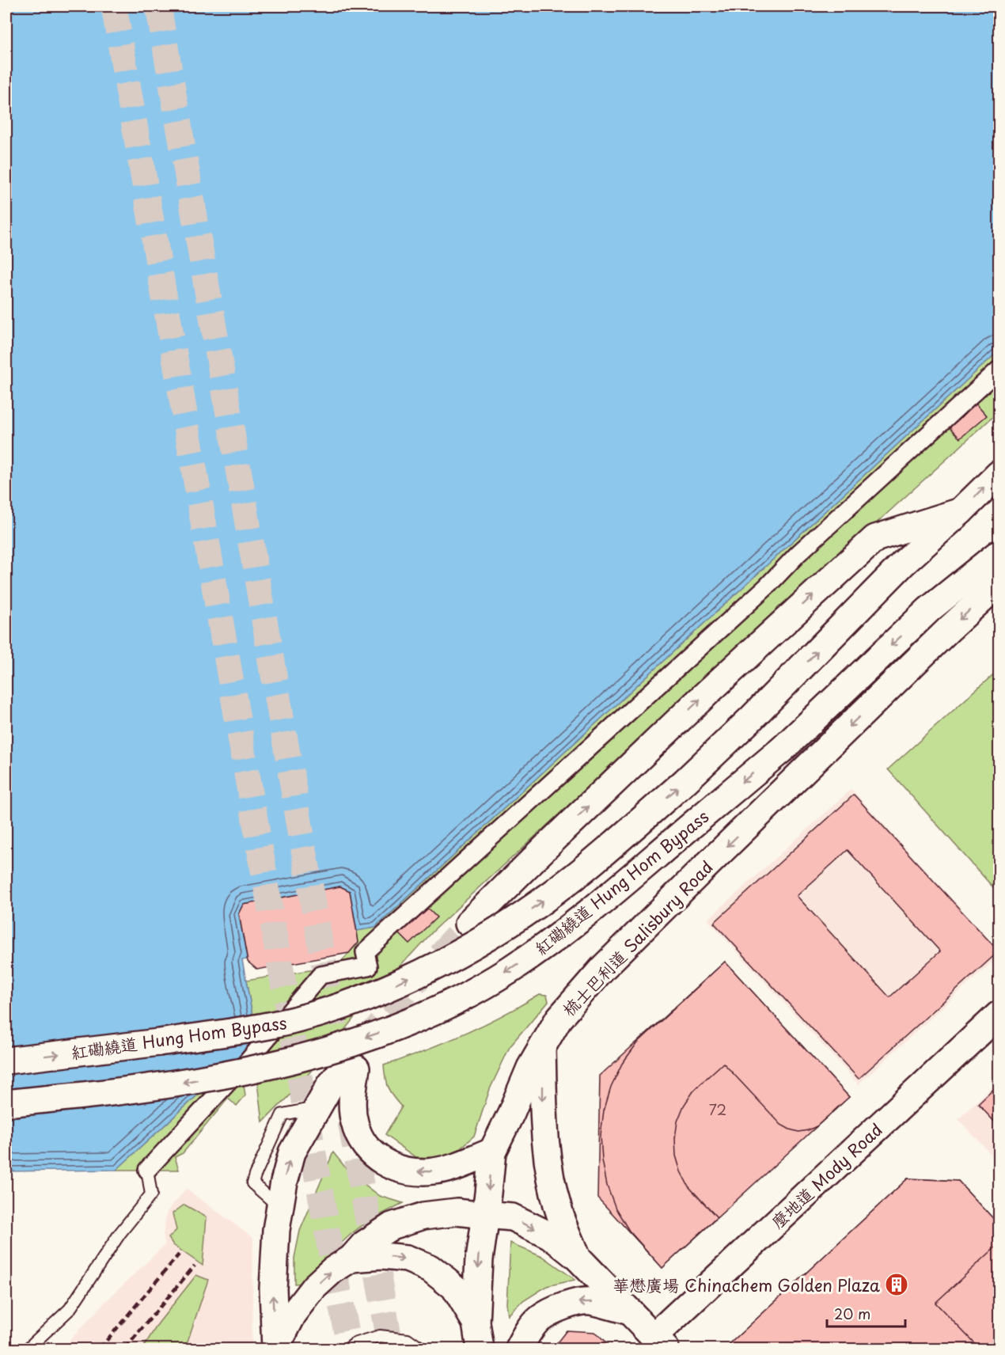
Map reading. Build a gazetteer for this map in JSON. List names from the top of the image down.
{
  "streets": {
    "main road": ["紅磡繞道 Hung Hom Bypass", "梳士巴利道 Salisbury Road", "麼地道 Mody Road"]
  },
  "places": {
    "building": ["華懋廣場 Chinachem Golden Plaza"]
  },
  "house_numbers": ["72"],
  "scale_bar": "20 m"
}
